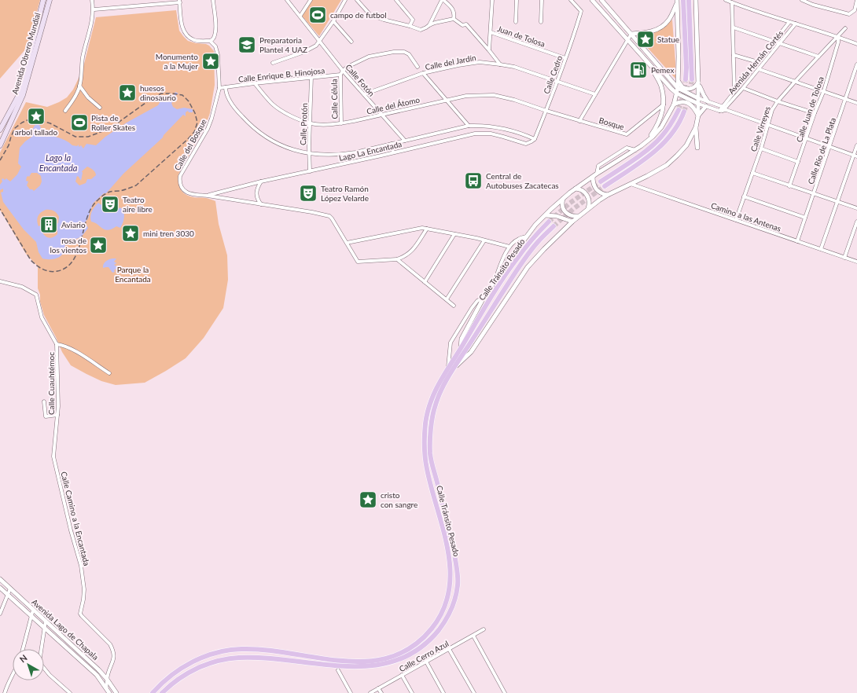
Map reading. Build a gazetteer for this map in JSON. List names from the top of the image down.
{
  "streets": {
    "main road": ["Avenida Obrero Mundial", "Calle Tránsito Pesado"],
    "street": [
      "Juan de Tolosa",
      "Calle del Jardín",
      "Avenida Hernán Cortés",
      "Calle Enrique B. Hinojosa",
      "Calle Cedro",
      "Calle Fotón",
      "Calle Célula",
      "Calle del Átomo",
      "Calle Juan de Tolosa",
      "Bosque",
      "Calle Protón",
      "Calle Virreyes",
      "Calle del Bosque",
      "Lago La Encantada",
      "Calle Río de La Plata",
      "Camino a las Antenas",
      "Calle Cuauhtémoc",
      "Calle Camino a la Encantada",
      "Avenida Lago de Chapala",
      "Calle Cerro Azul"
    ]
  },
  "crossings": [
    ["Juan de Tolosa", "Calle Cedro"],
    ["Calle del Jardín", "Calle Cedro"],
    ["Calle del Jardín", "Calle Fotón"],
    ["Calle Enrique B. Hinojosa", "Calle Célula"],
    ["Calle Enrique B. Hinojosa", "Calle del Átomo"],
    ["Calle Enrique B. Hinojosa", "Calle Protón"],
    ["Calle Enrique B. Hinojosa", "Calle del Bosque"],
    ["Calle Cedro", "Calle del Átomo"],
    ["Calle Cedro", "Bosque"],
    ["Calle Cedro", "Lago La Encantada"],
    ["Calle Fotón", "Calle del Átomo"],
    ["Calle Célula", "Calle del Átomo"],
    ["Calle del Átomo", "Bosque"],
    ["Calle del Átomo", "Calle Protón"],
    ["Calle Juan de Tolosa", "Calle Virreyes"],
    ["Calle Protón", "Lago La Encantada"],
    ["Calle Virreyes", "Camino a las Antenas"],
    ["Calle del Bosque", "Lago La Encantada"],
    ["Calle Río de La Plata", "Camino a las Antenas"],
    ["Calle Cuauhtémoc", "Calle Camino a la Encantada"],
    ["Calle Camino a la Encantada", "Avenida Lago de Chapala"]
  ],
  "water": ["Lago la Encantada"],
  "parks": ["Parque la Encantada"],
  "places": {
    "sports": ["campo de futbol", "Pista de Roller Skates"],
    "place": [
      "Statue",
      "Monumento a la Mujer",
      "huesos dinosaurio",
      "arbol tallado",
      "mini tren 3030",
      "rosa de los vientos",
      "cristo con sangre"
    ],
    "school or university": ["Preparatoria Plantel 4 UAZ"],
    "fuel station": ["Pemex"],
    "bus stop": ["Central de Autobuses Zacatecas"],
    "theatre": ["Teatro Ramón López Velarde", "Teatro aire libre"],
    "building": ["Aviario"]
  },
  "north": "top left"
}
